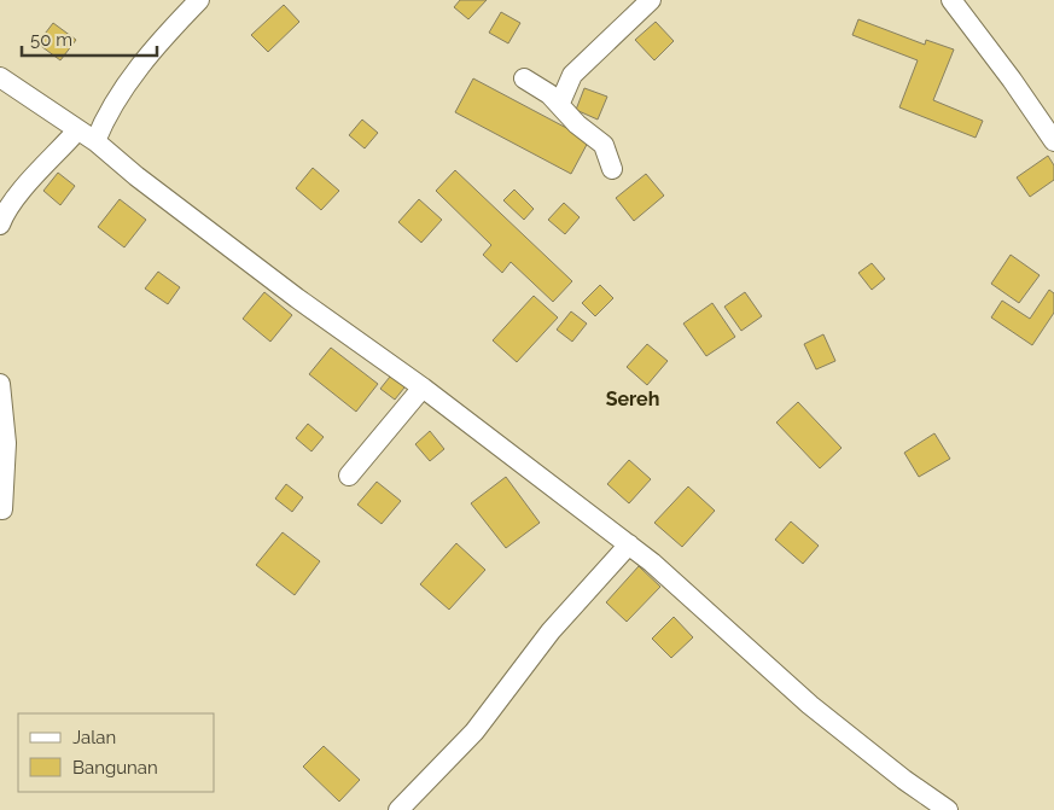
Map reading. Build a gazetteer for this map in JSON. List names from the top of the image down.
{
  "districts": ["Sereh"],
  "legend": ["Jalan", "Bangunan"],
  "scale_bar": "50 m"
}
